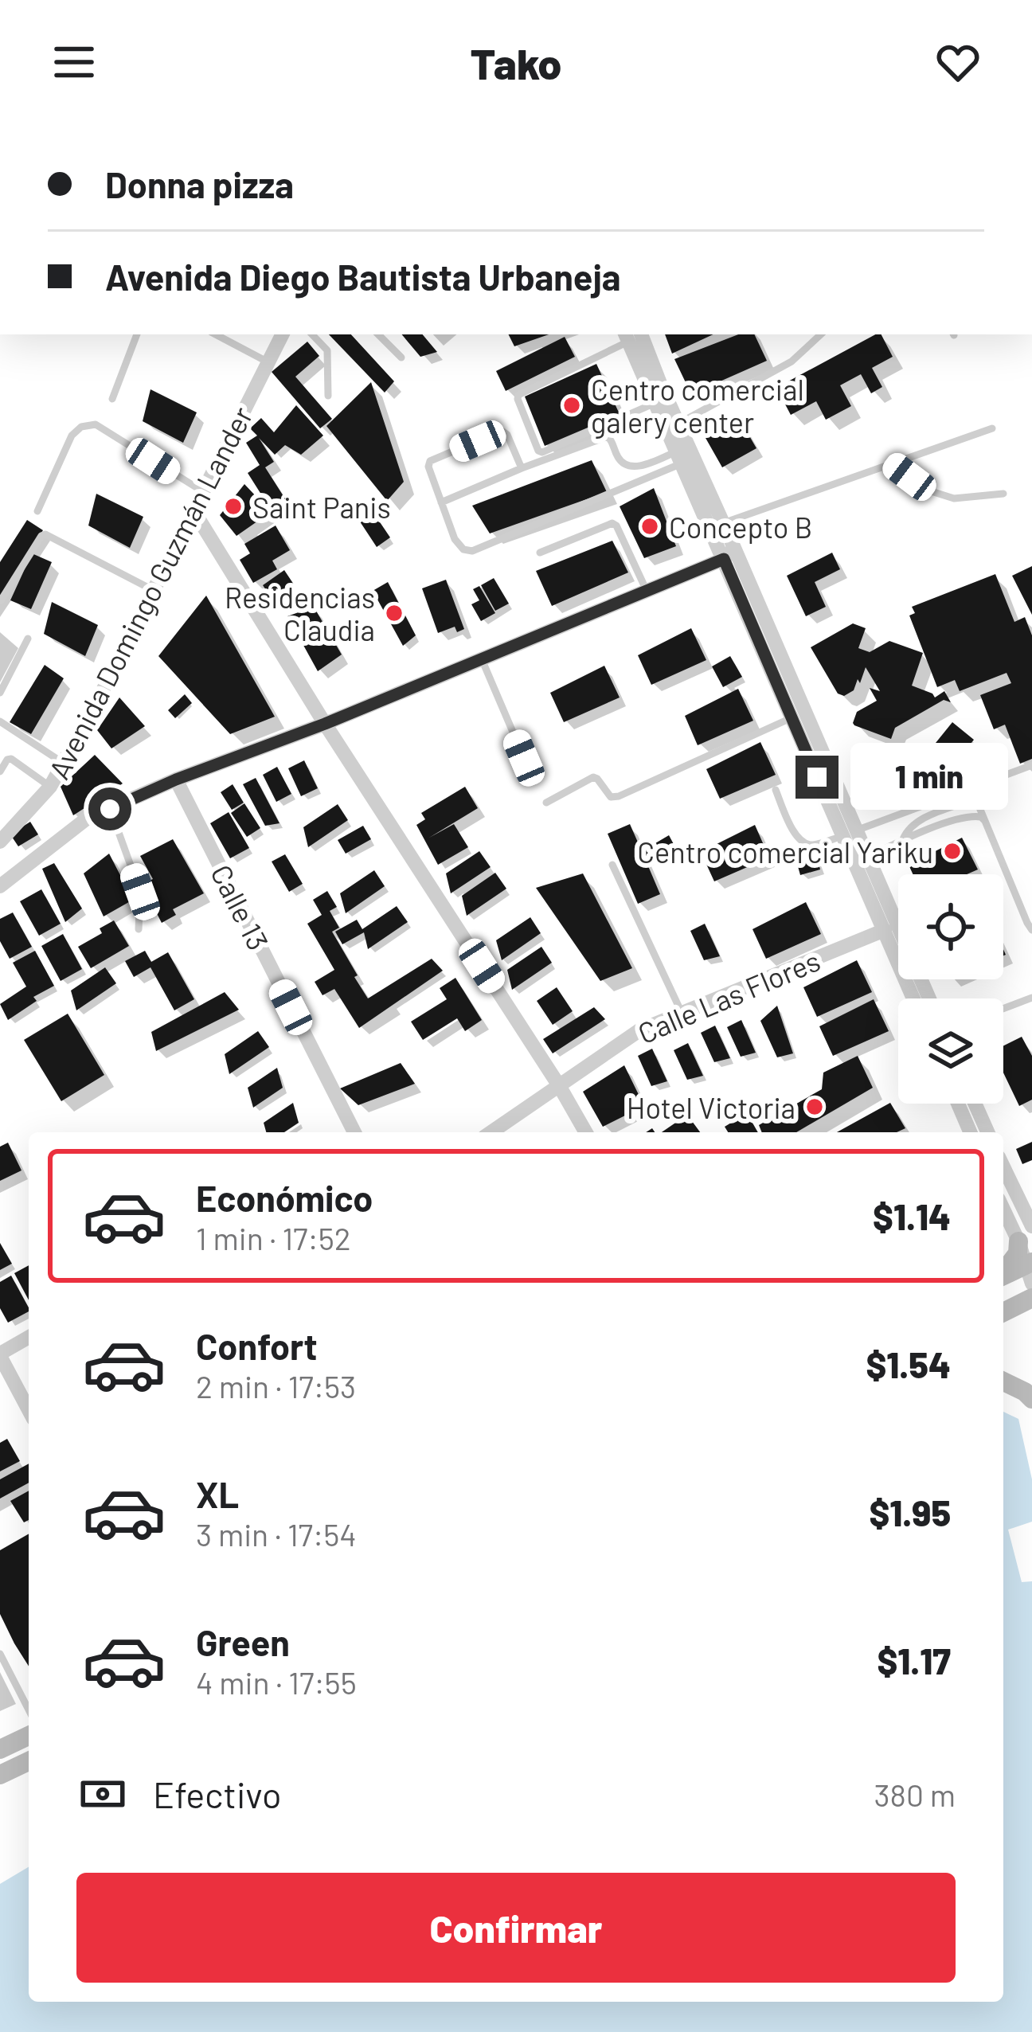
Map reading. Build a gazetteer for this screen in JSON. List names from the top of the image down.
{
  "streets": {
    "street": ["Avenida Domingo Guzmán Lander", "Calle 13", "Calle Las Flores"]
  },
  "places": [
    "Centro comercial galery center",
    "Saint Panis",
    "Concepto B",
    "Residencias Claudia",
    "Centro comercial Yariku",
    "Hotel Victoria"
  ],
  "page": {
    "header": "Tako",
    "banner": ["Donna pizza", "Avenida Diego Bautista Urbaneja"],
    "bubble": "1 min",
    "list": [
      {
        "name": "Económico",
        "note": "1 min · 17:52",
        "value": "$1.14"
      },
      {
        "name": "Confort",
        "note": "2 min · 17:53",
        "value": "$1.54"
      },
      {
        "name": "XL",
        "note": "3 min · 17:54",
        "value": "$1.95"
      },
      {
        "name": "Green",
        "note": "4 min · 17:55",
        "value": "$1.17"
      }
    ],
    "pay": ["Efectivo", "380 m"],
    "buttons": "Confirmar"
  }
}
